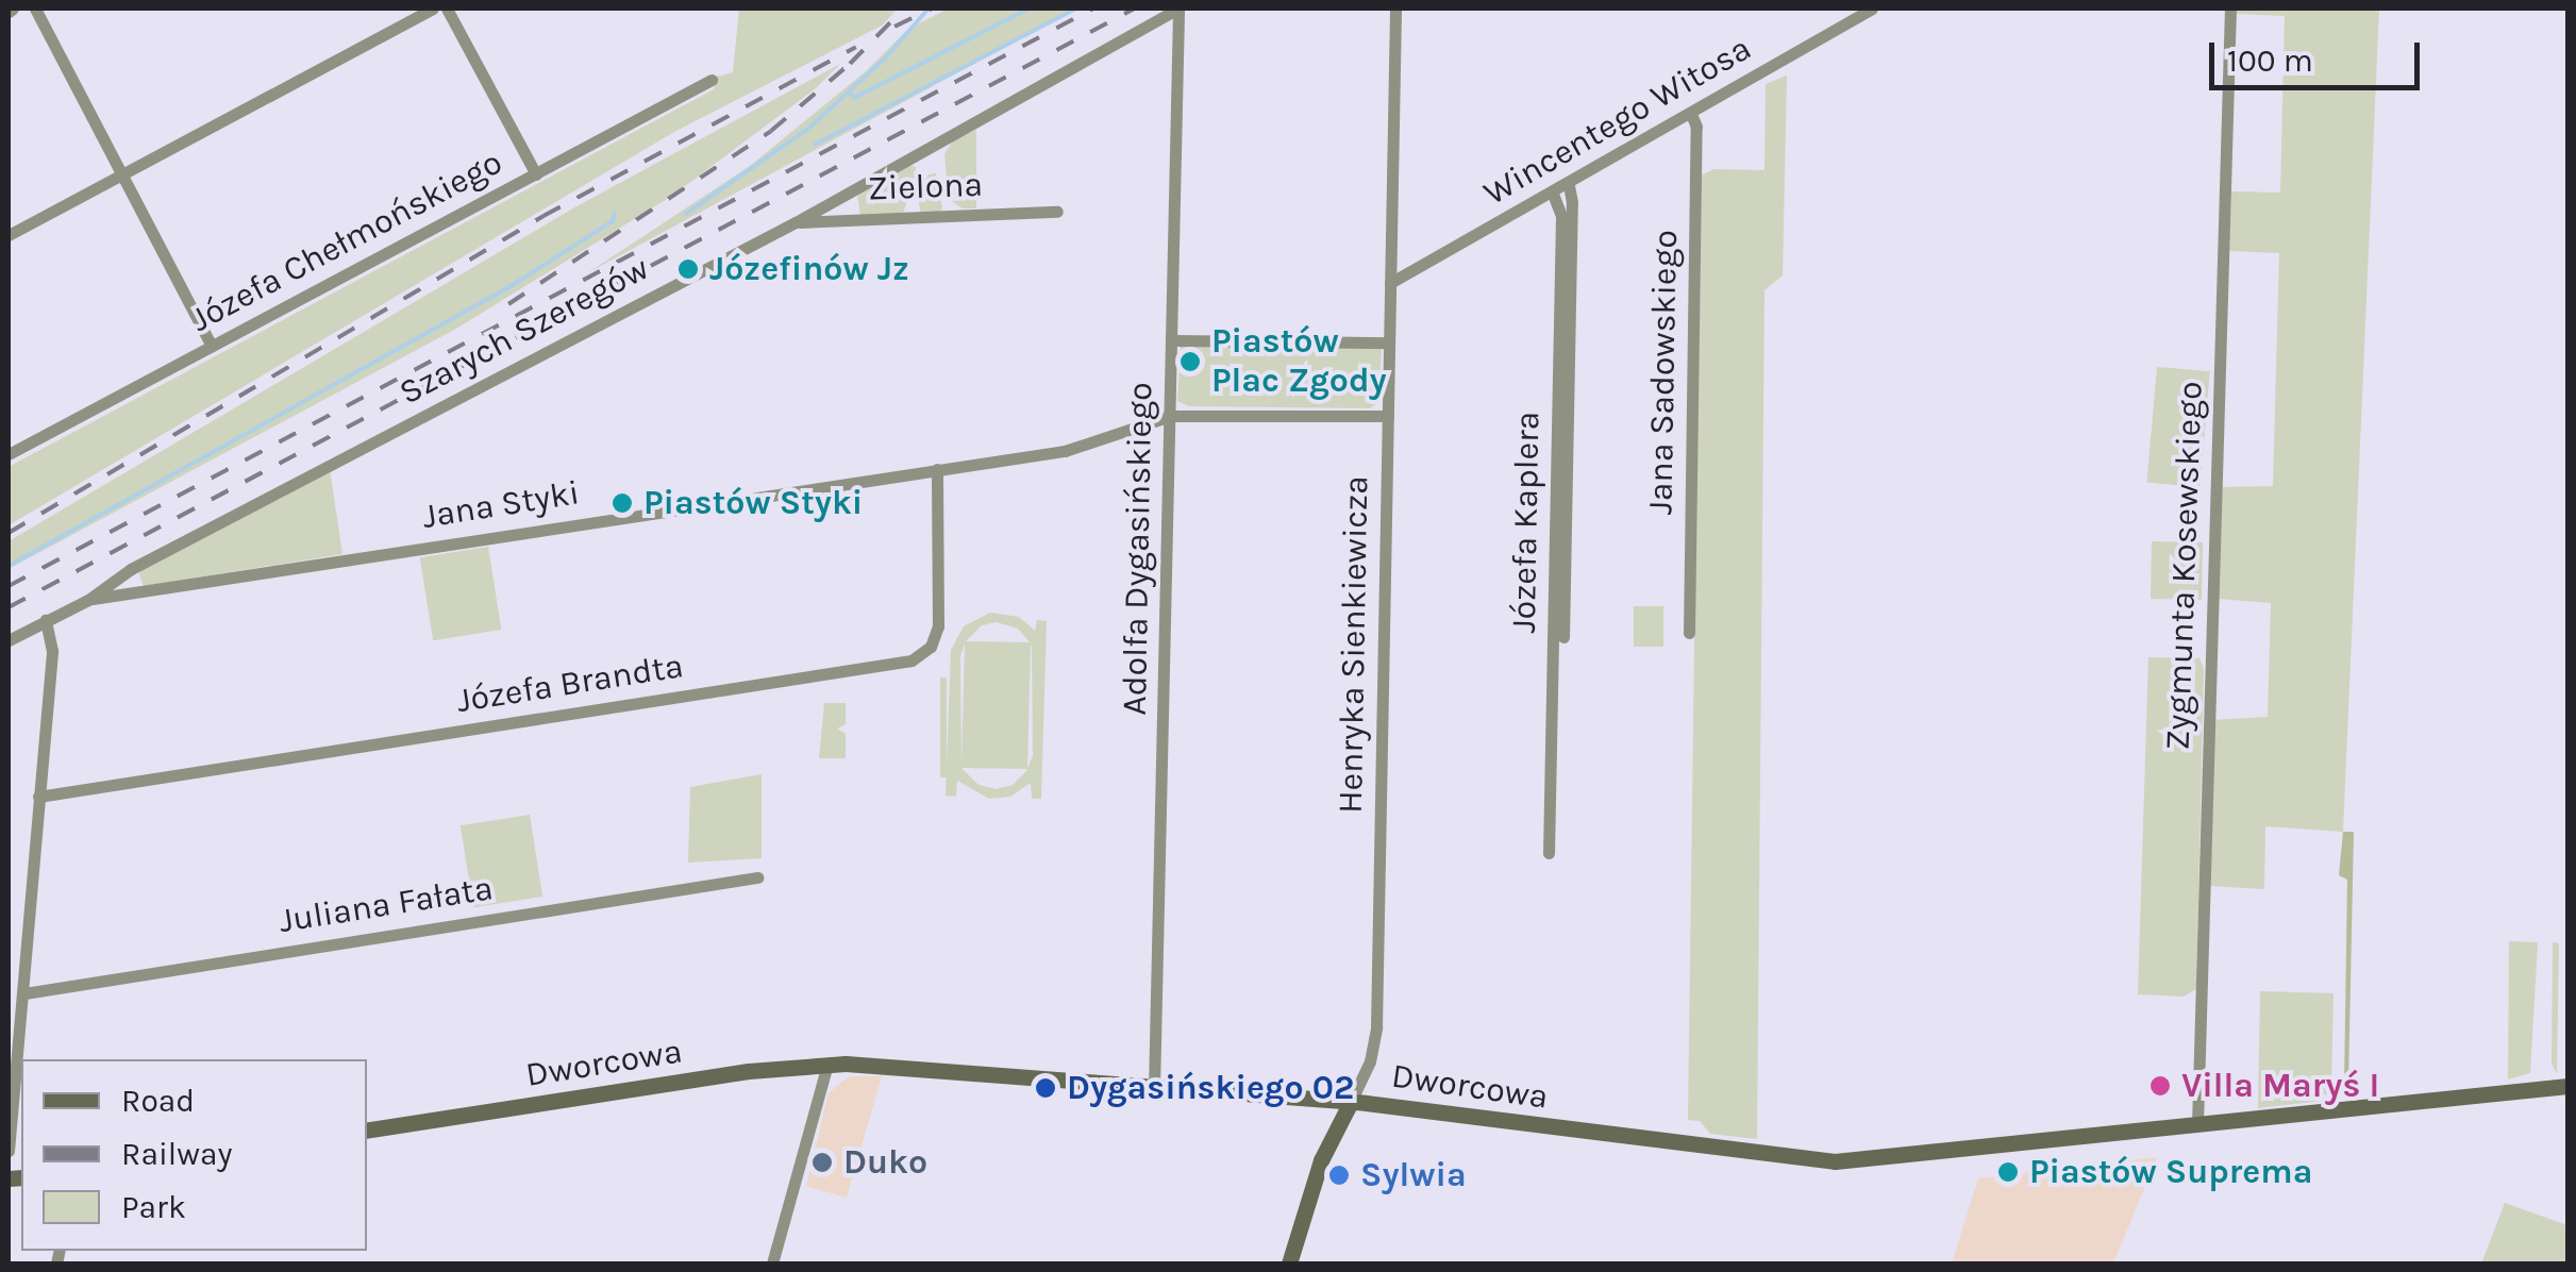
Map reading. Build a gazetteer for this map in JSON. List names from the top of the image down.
{
  "streets": {
    "street": [
      "Wincentego Witosa",
      "Zielona",
      "Józefa Chełmońskiego",
      "Szarych Szeregów",
      "Jana Sadowskiego",
      "Jana Styki",
      "Józefa Kaplera",
      "Adolfa Dygasińskiego",
      "Zygmunta Kosewskiego",
      "Henryka Sienkiewicza",
      "Józefa Brandta",
      "Juliana Fałata",
      "Dworcowa"
    ]
  },
  "crossings": [
    ["Wincentego Witosa", "Jana Sadowskiego"],
    ["Wincentego Witosa", "Józefa Kaplera"],
    ["Wincentego Witosa", "Henryka Sienkiewicza"],
    ["Zielona", "Szarych Szeregów"],
    ["Szarych Szeregów", "Jana Styki"],
    ["Szarych Szeregów", "Adolfa Dygasińskiego"],
    ["Jana Styki", "Adolfa Dygasińskiego"],
    ["Jana Styki", "Henryka Sienkiewicza"],
    ["Jana Styki", "Józefa Brandta"],
    ["Adolfa Dygasińskiego", "Dworcowa"],
    ["Zygmunta Kosewskiego", "Dworcowa"],
    ["Henryka Sienkiewicza", "Dworcowa"]
  ],
  "places": [
    "Józefinów Jz",
    "Piastów Plac Zgody",
    "Piastów Styki",
    "Villa Maryś I",
    "Dygasińskiego 02",
    "Duko",
    "Piastów Suprema",
    "Sylwia"
  ],
  "legend": ["Road", "Railway", "Park"],
  "scale_bar": "100 m"
}
